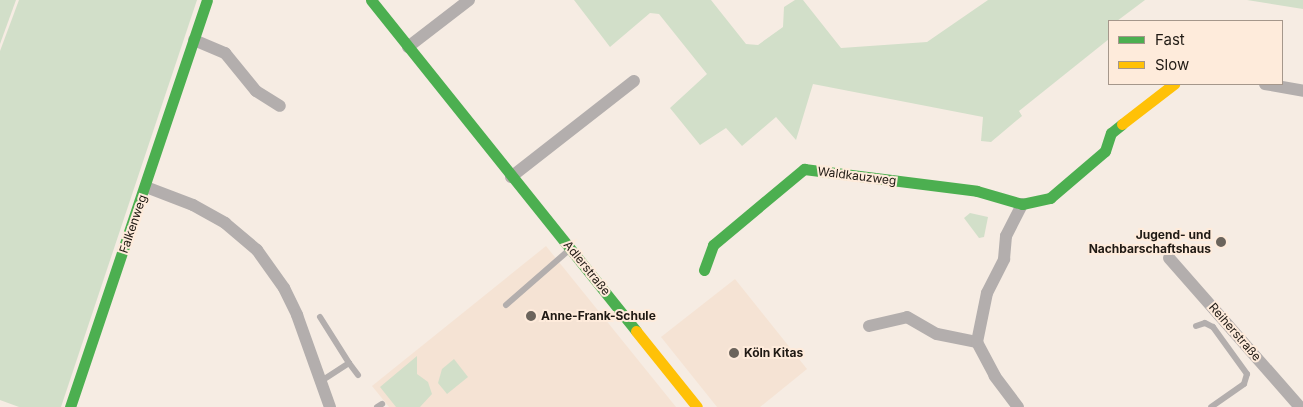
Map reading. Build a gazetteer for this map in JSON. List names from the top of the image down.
{
  "streets": {
    "street": [
      "Waldkauzweg",
      "Falkenweg",
      "Adlerstraße",
      "Reiherstraße"
    ]
  },
  "places": ["Jugend- und Nachbarschaftshaus", "Anne-Frank-Schule", "Köln Kitas"],
  "legend": ["Fast", "Slow"]
}
